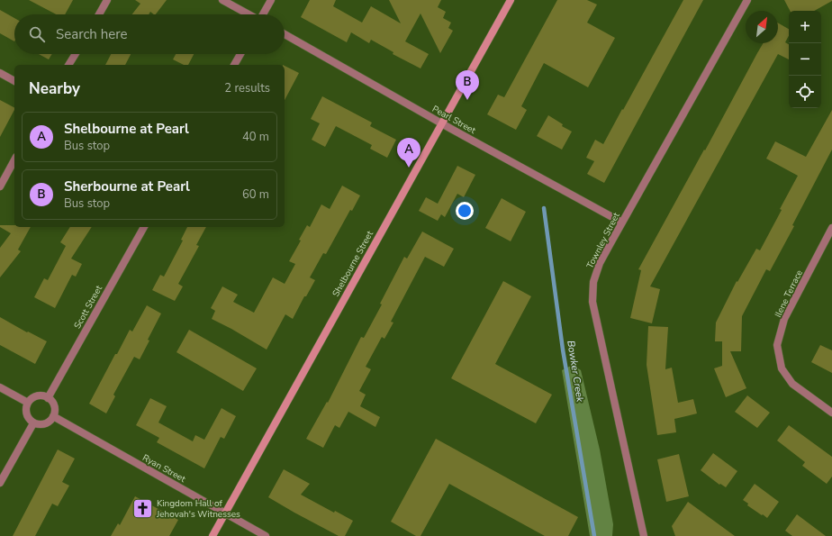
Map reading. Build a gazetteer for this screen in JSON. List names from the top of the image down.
{
  "streets": {
    "main road": ["Shelbourne Street"],
    "street": [
      "Pearl Street",
      "Townley Street",
      "Ilene Terrace",
      "Scott Street",
      "Ryan Street"
    ]
  },
  "crossings": [
    ["Pearl Street", "Townley Street"],
    ["Pearl Street", "Shelbourne Street"],
    ["Shelbourne Street", "Ryan Street"],
    ["Scott Street", "Ryan Street"]
  ],
  "water": ["Bowker Creek"],
  "places": {
    "church": ["Kingdom Hall of Jehovah's Witnesses"]
  },
  "north": "top right",
  "page": {
    "map_buttons": ["+", "−"],
    "search": "Search here",
    "heading": ["Nearby", "2 results"],
    "pins": ["B", "A"],
    "list": [
      {
        "mark": "A",
        "name": "Shelbourne at Pearl",
        "note": "Bus stop",
        "value": "40 m"
      },
      {
        "mark": "B",
        "name": "Sherbourne at Pearl",
        "note": "Bus stop",
        "value": "60 m"
      }
    ]
  }
}
